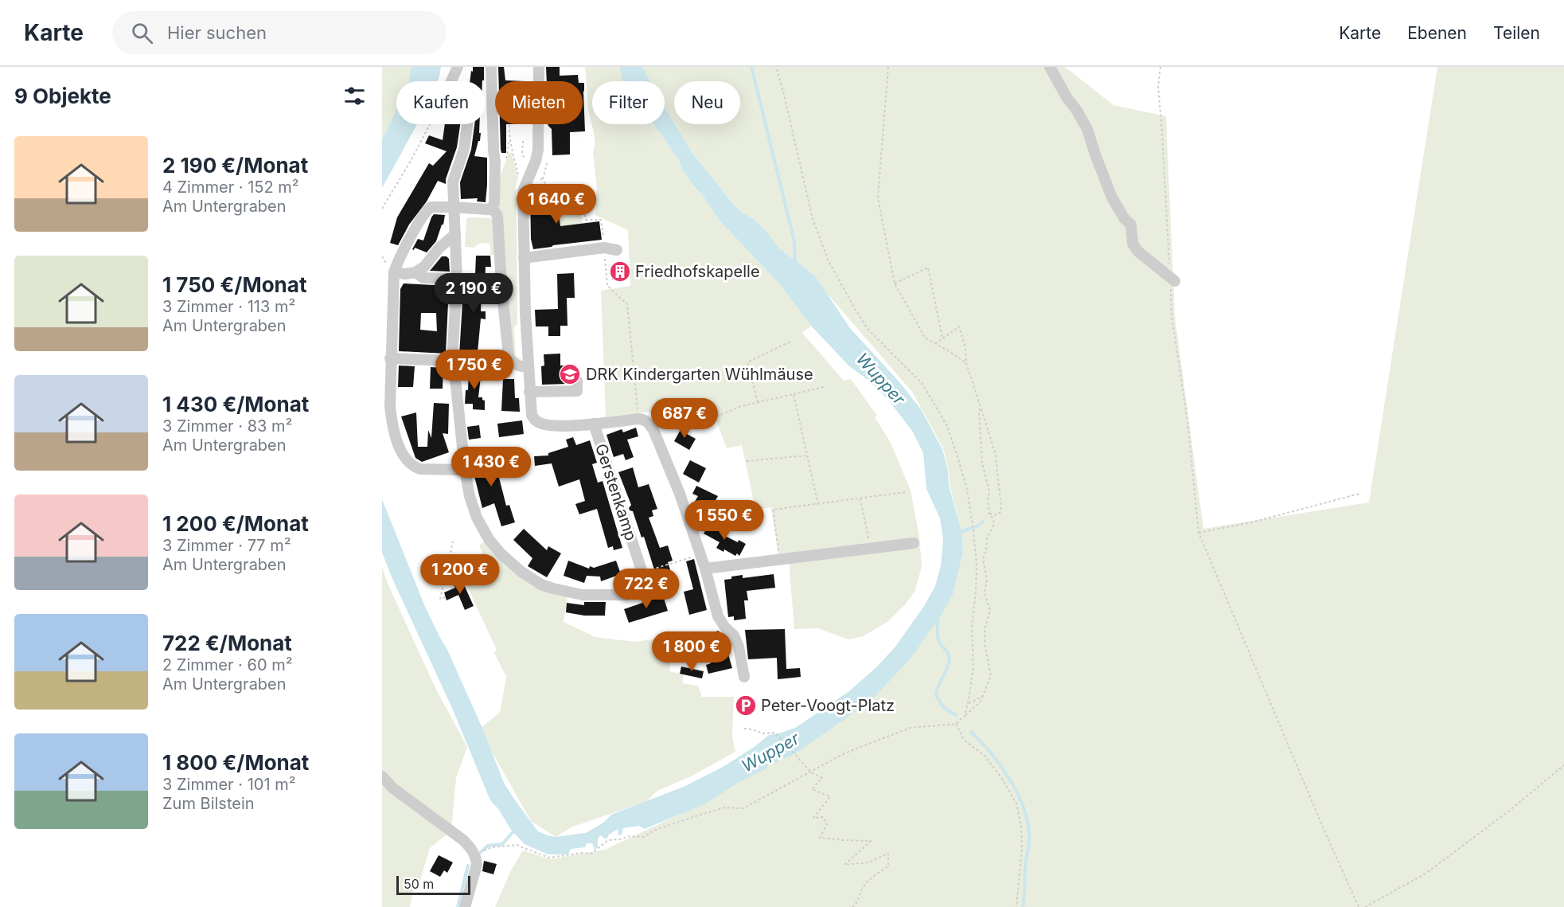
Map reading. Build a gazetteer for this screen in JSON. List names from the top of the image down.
{
  "streets": {
    "street": ["Gerstenkamp"]
  },
  "water": ["Wupper"],
  "places": {
    "building": ["Friedhofskapelle"],
    "school or university": ["DRK Kindergarten Wühlmäuse"],
    "parking": ["Peter-Voogt-Platz"]
  },
  "scale_bar": "50 m",
  "page": {
    "header": "Karte",
    "search": "Hier suchen",
    "nav": ["Karte", "Ebenen", "Teilen"],
    "heading": "9 Objekte",
    "chip": [
      "Kaufen",
      "Mieten",
      "Filter",
      "Neu"
    ],
    "list": [
      {
        "name": "2 190 €/Monat",
        "note": "4 Zimmer · 152 m² · Am Untergraben"
      },
      {
        "name": "1 750 €/Monat",
        "note": "3 Zimmer · 113 m² · Am Untergraben"
      },
      {
        "name": "1 430 €/Monat",
        "note": "3 Zimmer · 83 m² · Am Untergraben"
      },
      {
        "name": "1 200 €/Monat",
        "note": "3 Zimmer · 77 m² · Am Untergraben"
      },
      {
        "name": "722 €/Monat",
        "note": "2 Zimmer · 60 m² · Am Untergraben"
      },
      {
        "name": "1 800 €/Monat",
        "note": "3 Zimmer · 101 m² · Zum Bilstein"
      }
    ],
    "price": [
      "1 640 €",
      "2 190 €",
      "1 750 €",
      "687 €",
      "1 430 €",
      "1 550 €",
      "1 200 €",
      "722 €",
      "1 800 €"
    ],
    "scale": "50 m"
  }
}
